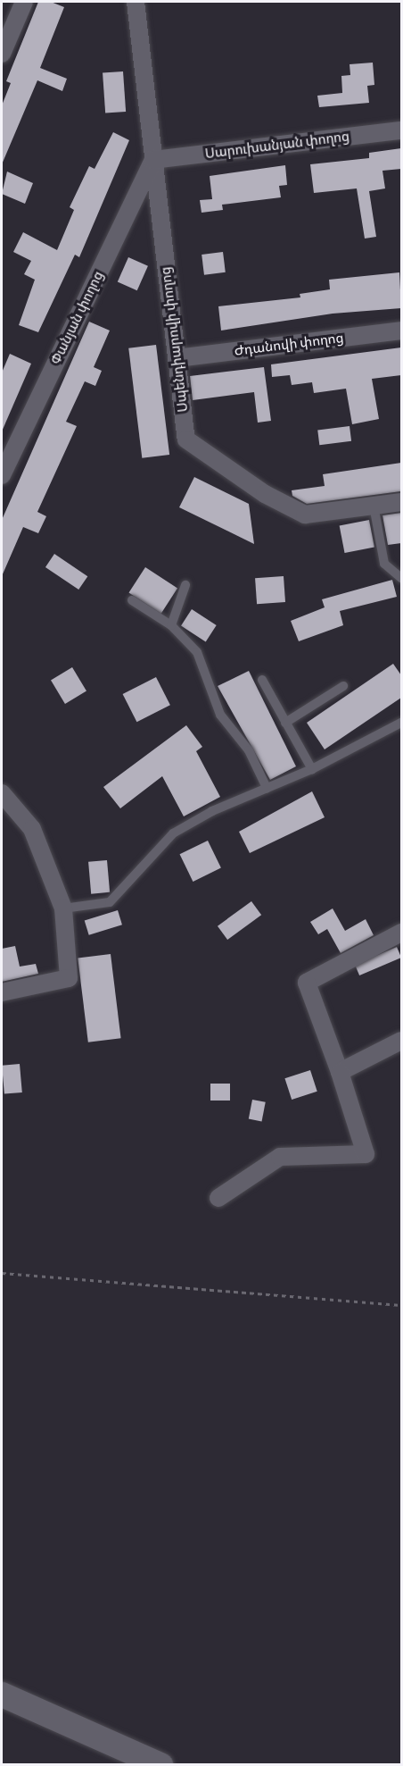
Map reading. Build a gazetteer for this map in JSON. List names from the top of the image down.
{
  "streets": {
    "street": [
      "Սարուխանյան փողոց",
      "Փանյան փողոց",
      "Սպենդիարովի փողոց",
      "Ժդանովի փողոց"
    ]
  },
  "crossings": [
    ["Սարուխանյան փողոց", "Փանյան փողոց"],
    ["Սարուխանյան փողոց", "Սպենդիարովի փողոց"],
    ["Փանյան փողոց", "Սպենդիարովի փողոց"],
    ["Սպենդիարովի փողոց", "Ժդանովի փողոց"]
  ]
}
